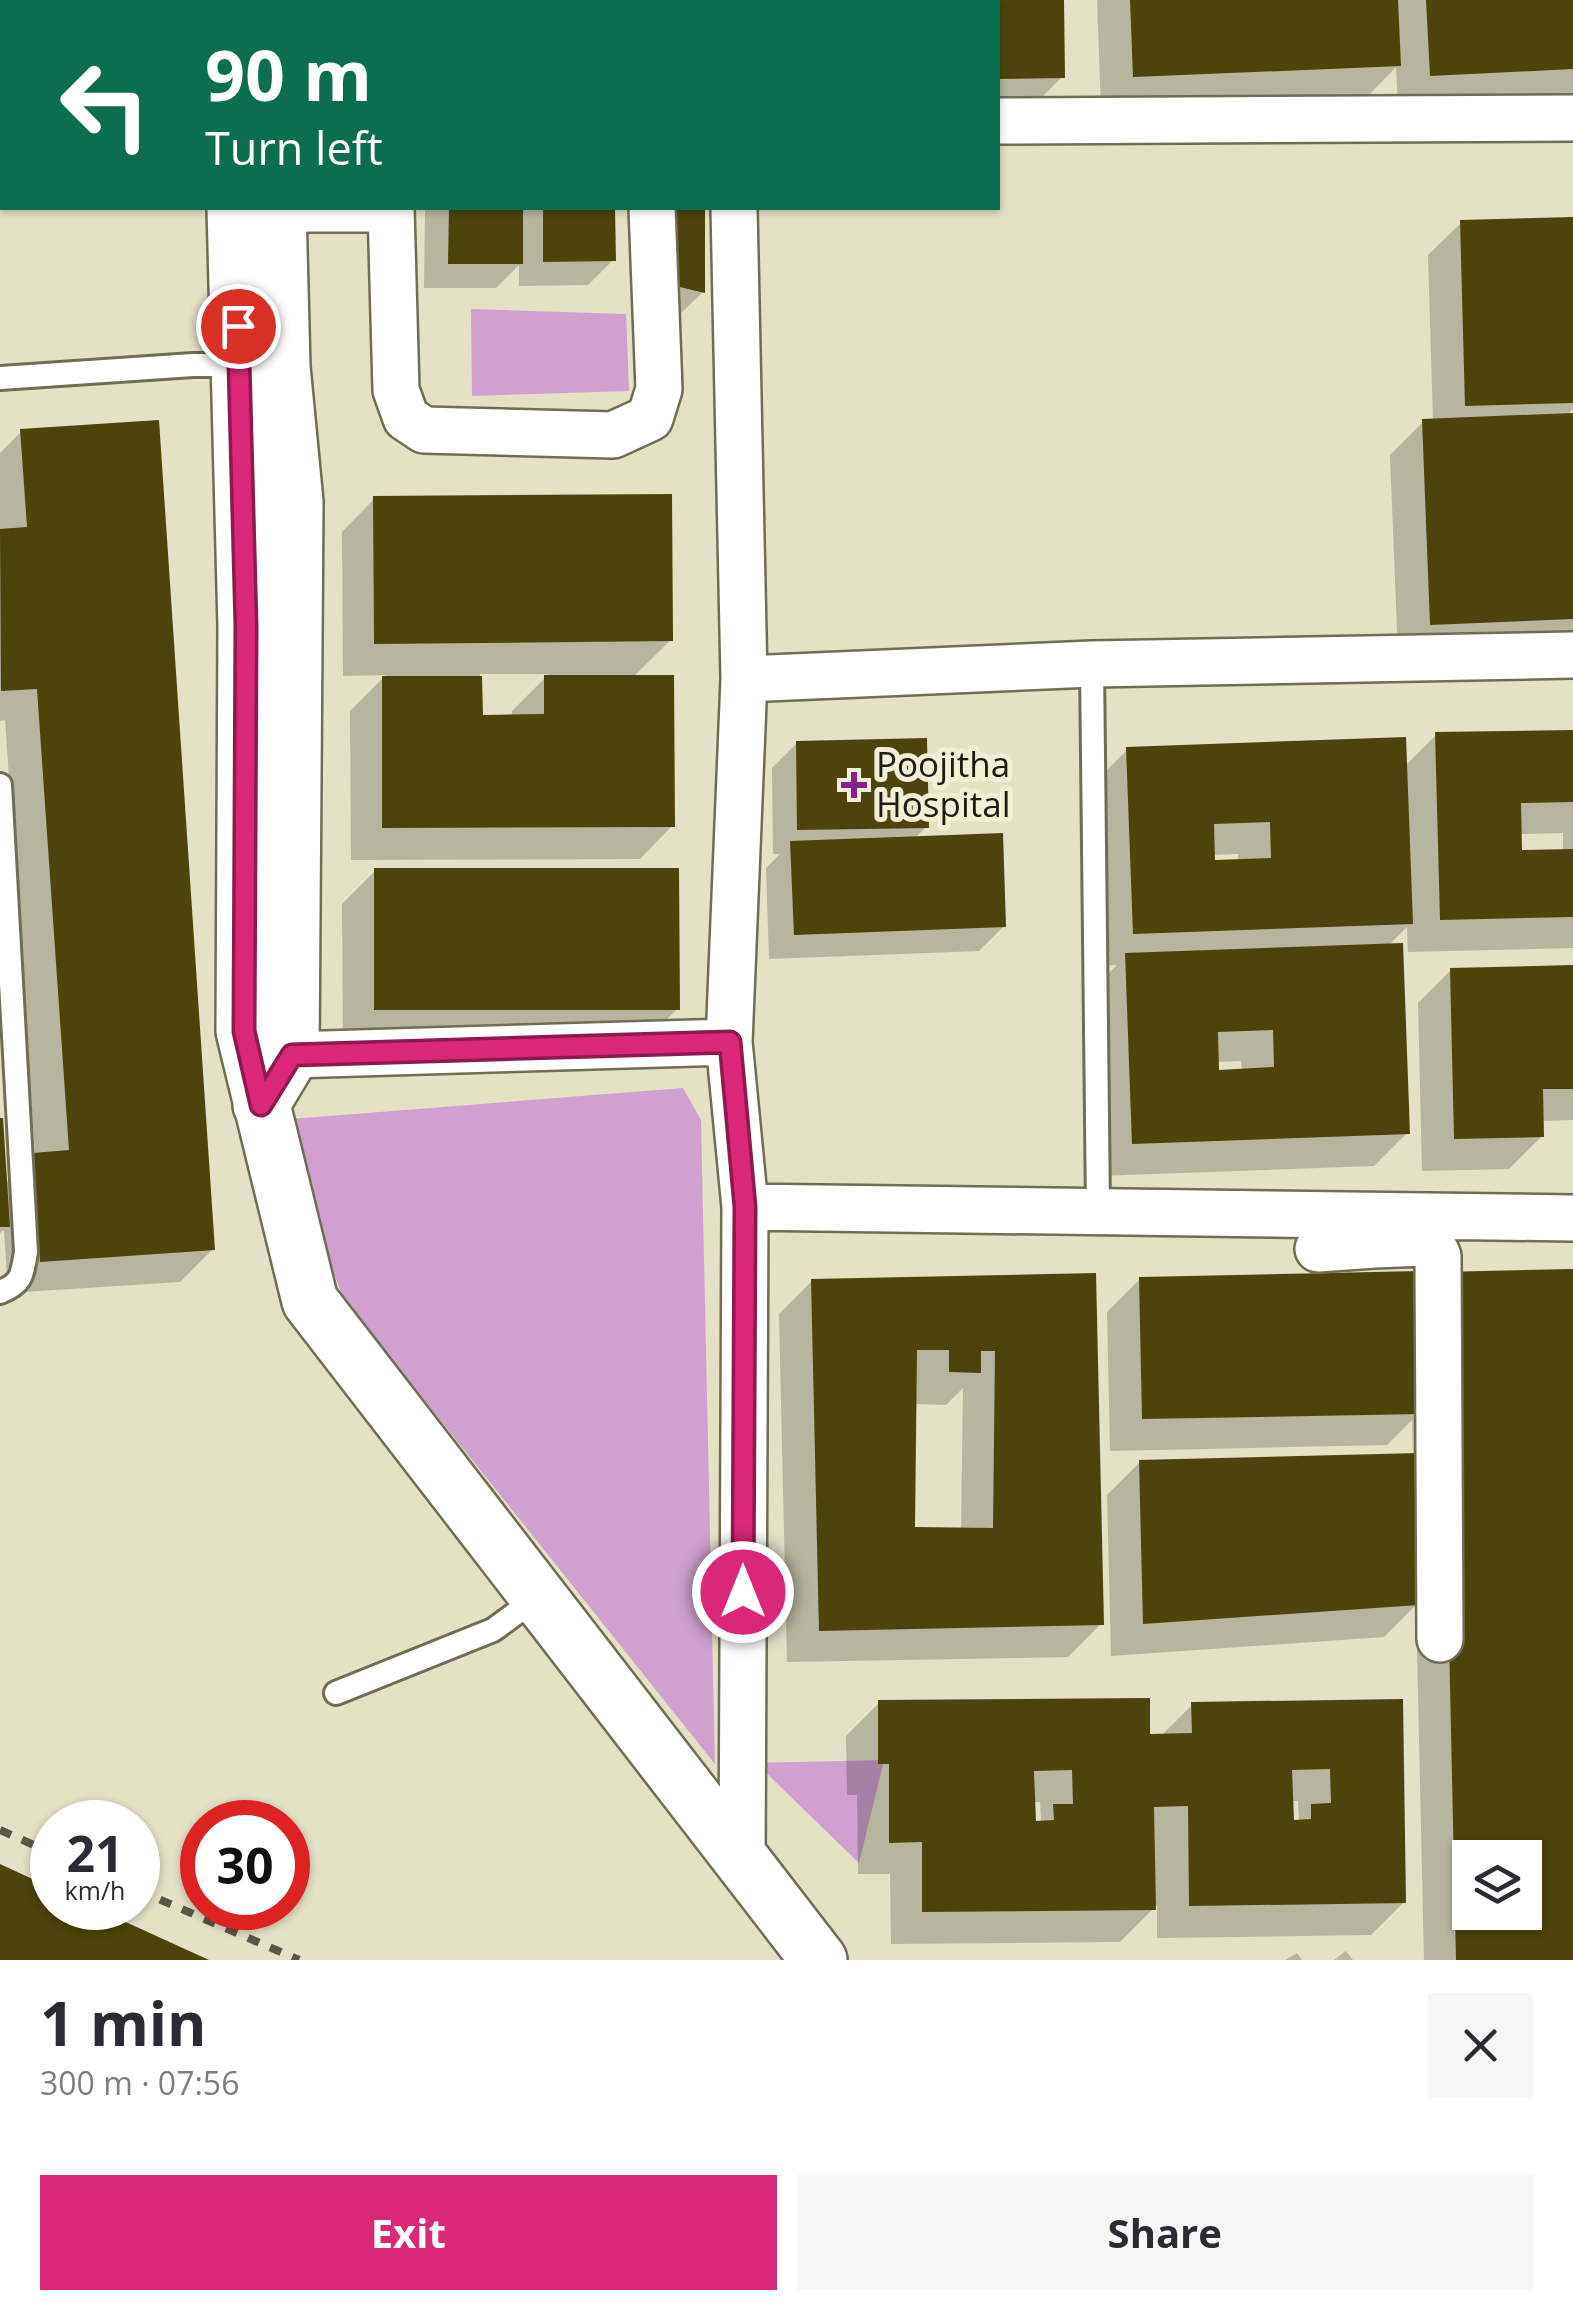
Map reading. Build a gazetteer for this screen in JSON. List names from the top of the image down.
{
  "places": {
    "health": ["Poojitha Hospital"]
  },
  "page": {
    "turn": ["90 m", "Turn left"],
    "speed": "21 km/h",
    "limit": "30",
    "heading": ["1 min", "300 m · 07:56"],
    "buttons": ["Exit", "Share"]
  }
}
